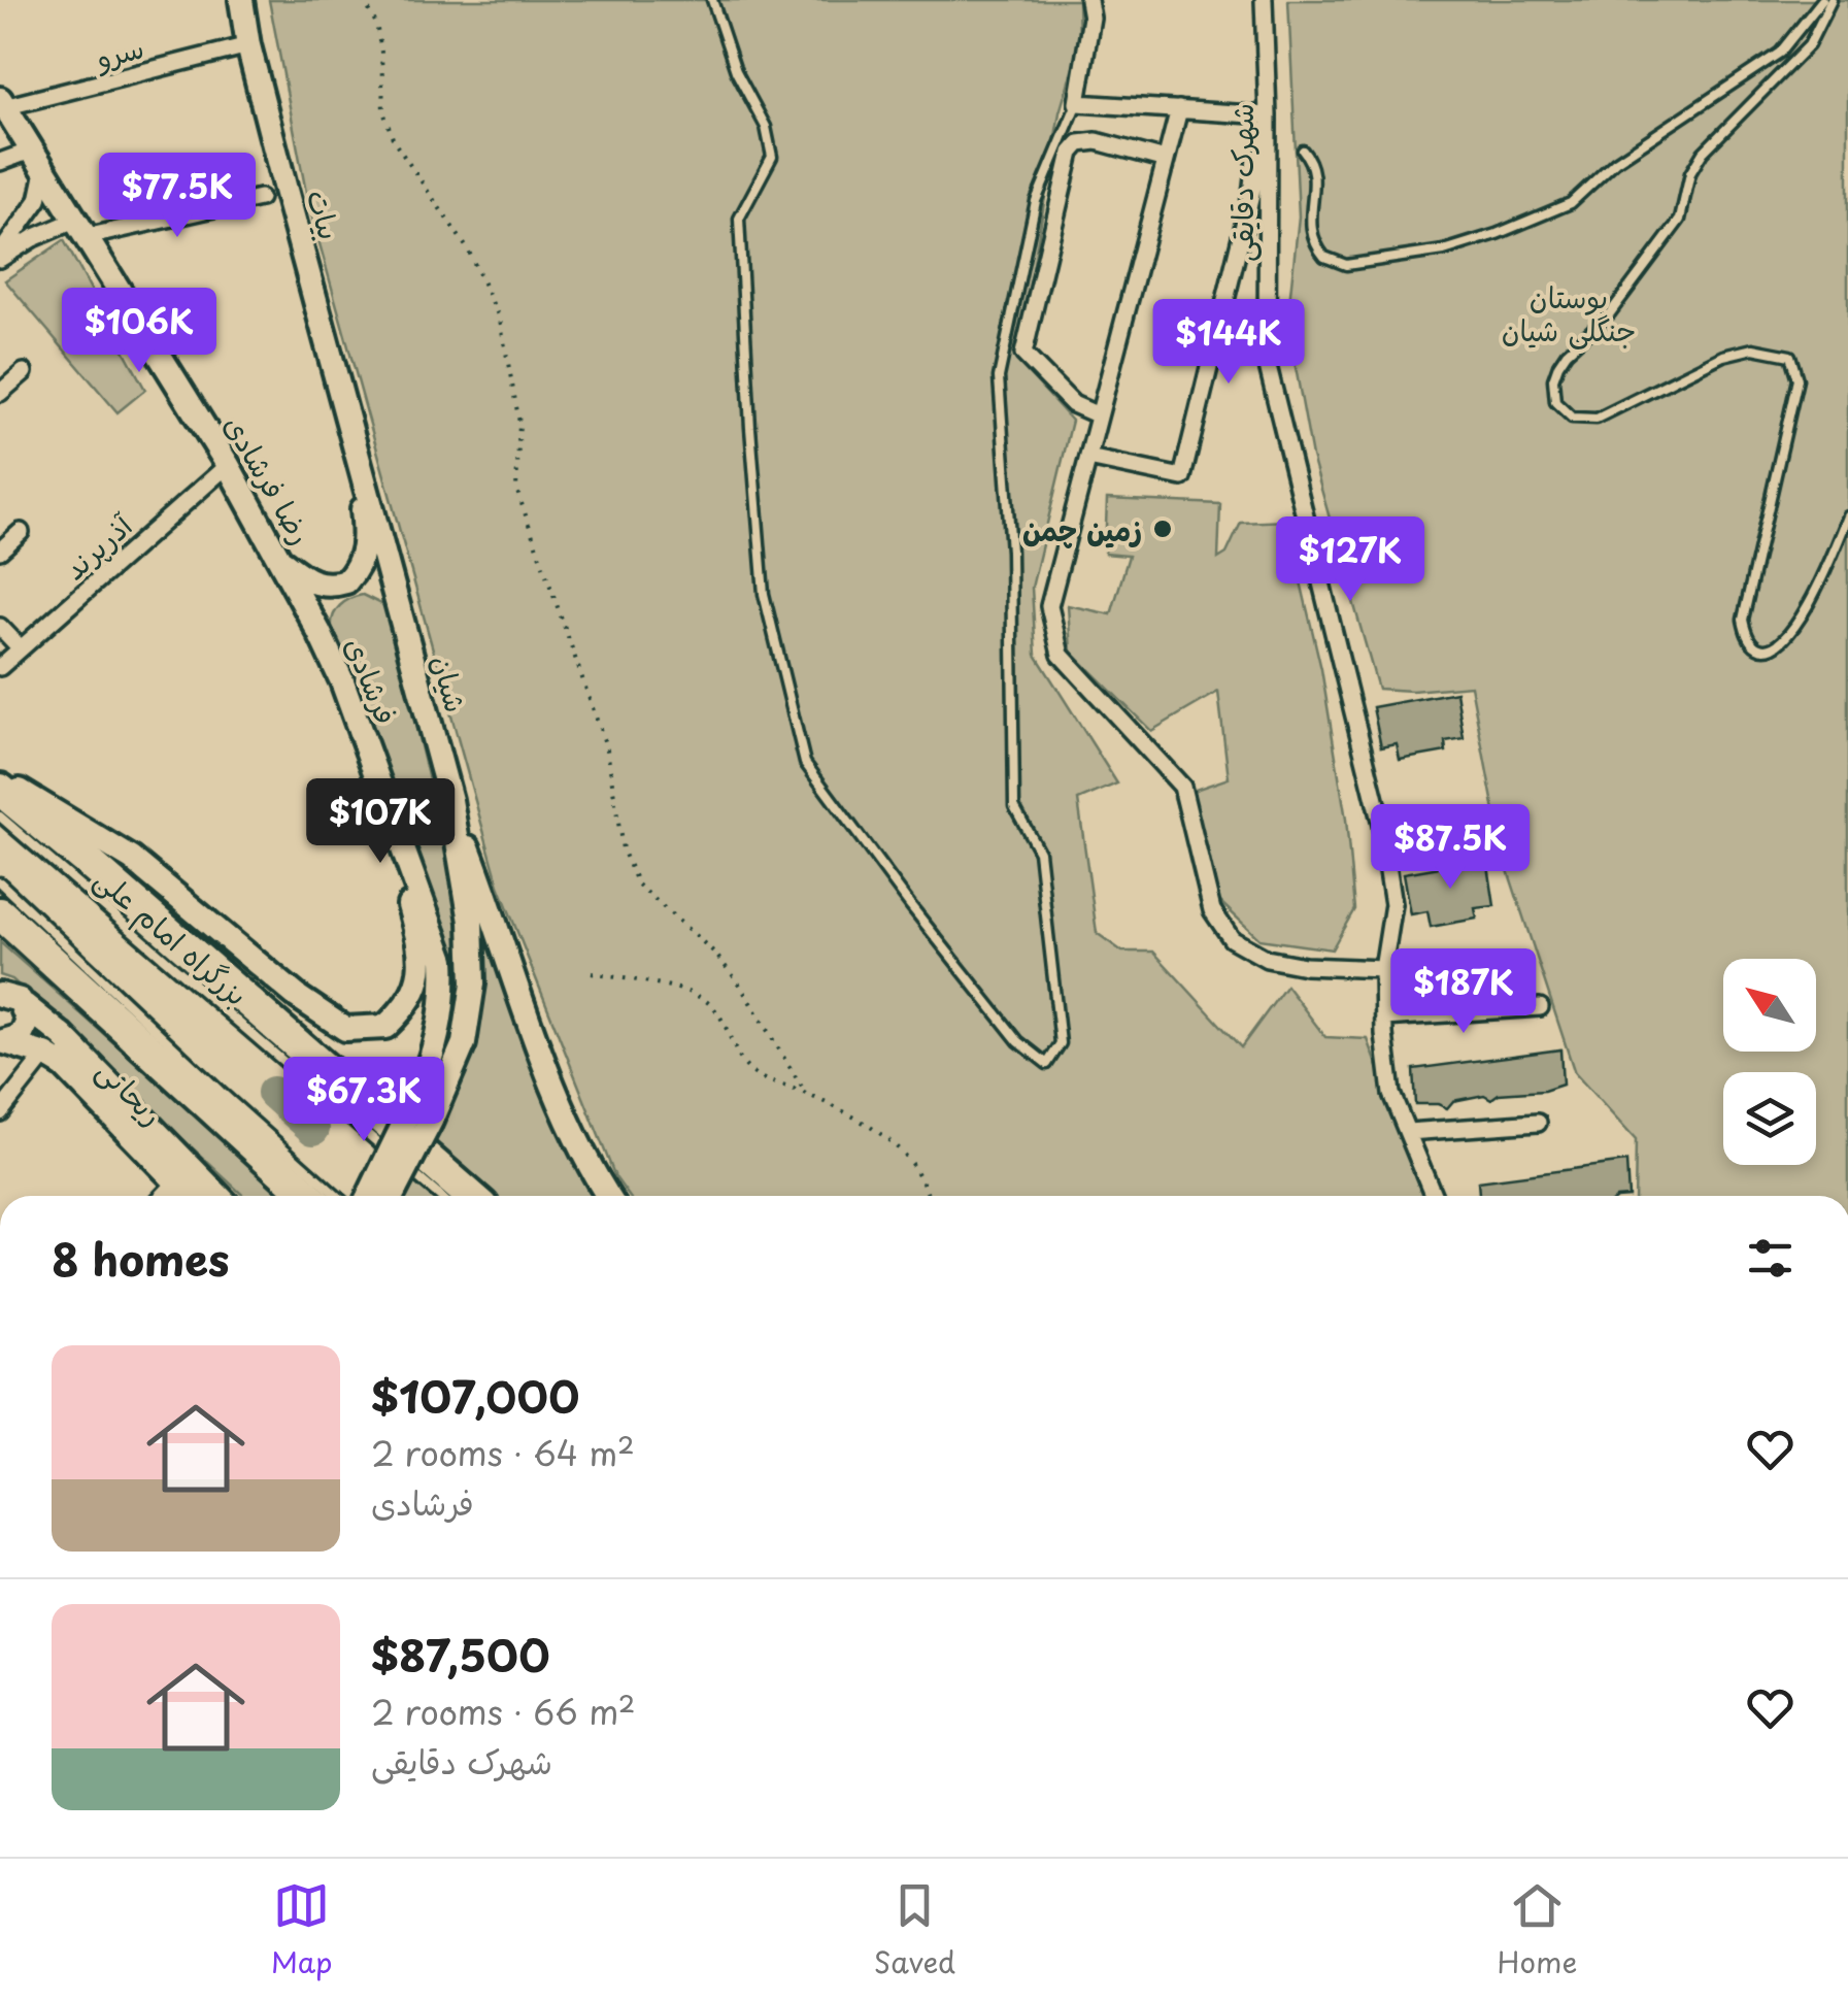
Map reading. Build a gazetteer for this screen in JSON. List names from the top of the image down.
{
  "streets": {
    "highway": ["بزرگراه امام علی"],
    "main road": [
      "بیات",
      "رضا فرشادی",
      "فرشادی",
      "شیان",
      "ریحانی"
    ],
    "street": ["سرو", "شهرک دقایقی", "آذرپرند"]
  },
  "crossings": [
    ["سرو", "بیات"],
    ["سرو", "رضا فرشادی"],
    ["بیات", "شیان"],
    ["رضا فرشادی", "آذرپرند"],
    ["رضا فرشادی", "فرشادی"],
    ["فرشادی", "شیان"]
  ],
  "parks": ["بوستان جنگلی شیان"],
  "places": ["زمین چمن"],
  "north": "top left",
  "page": {
    "price": [
      "$77.5K",
      "$106K",
      "$144K",
      "$127K",
      "$107K",
      "$87.5K",
      "$187K",
      "$67.3K"
    ],
    "heading": "8 homes",
    "list": [
      {
        "name": "$107,000",
        "note": "2 rooms · 64 m² · فرشادی"
      },
      {
        "name": "$87,500",
        "note": "2 rooms · 66 m² · شهرک دقایقی"
      }
    ],
    "tabs": ["Map", "Saved", "Home"]
  }
}
